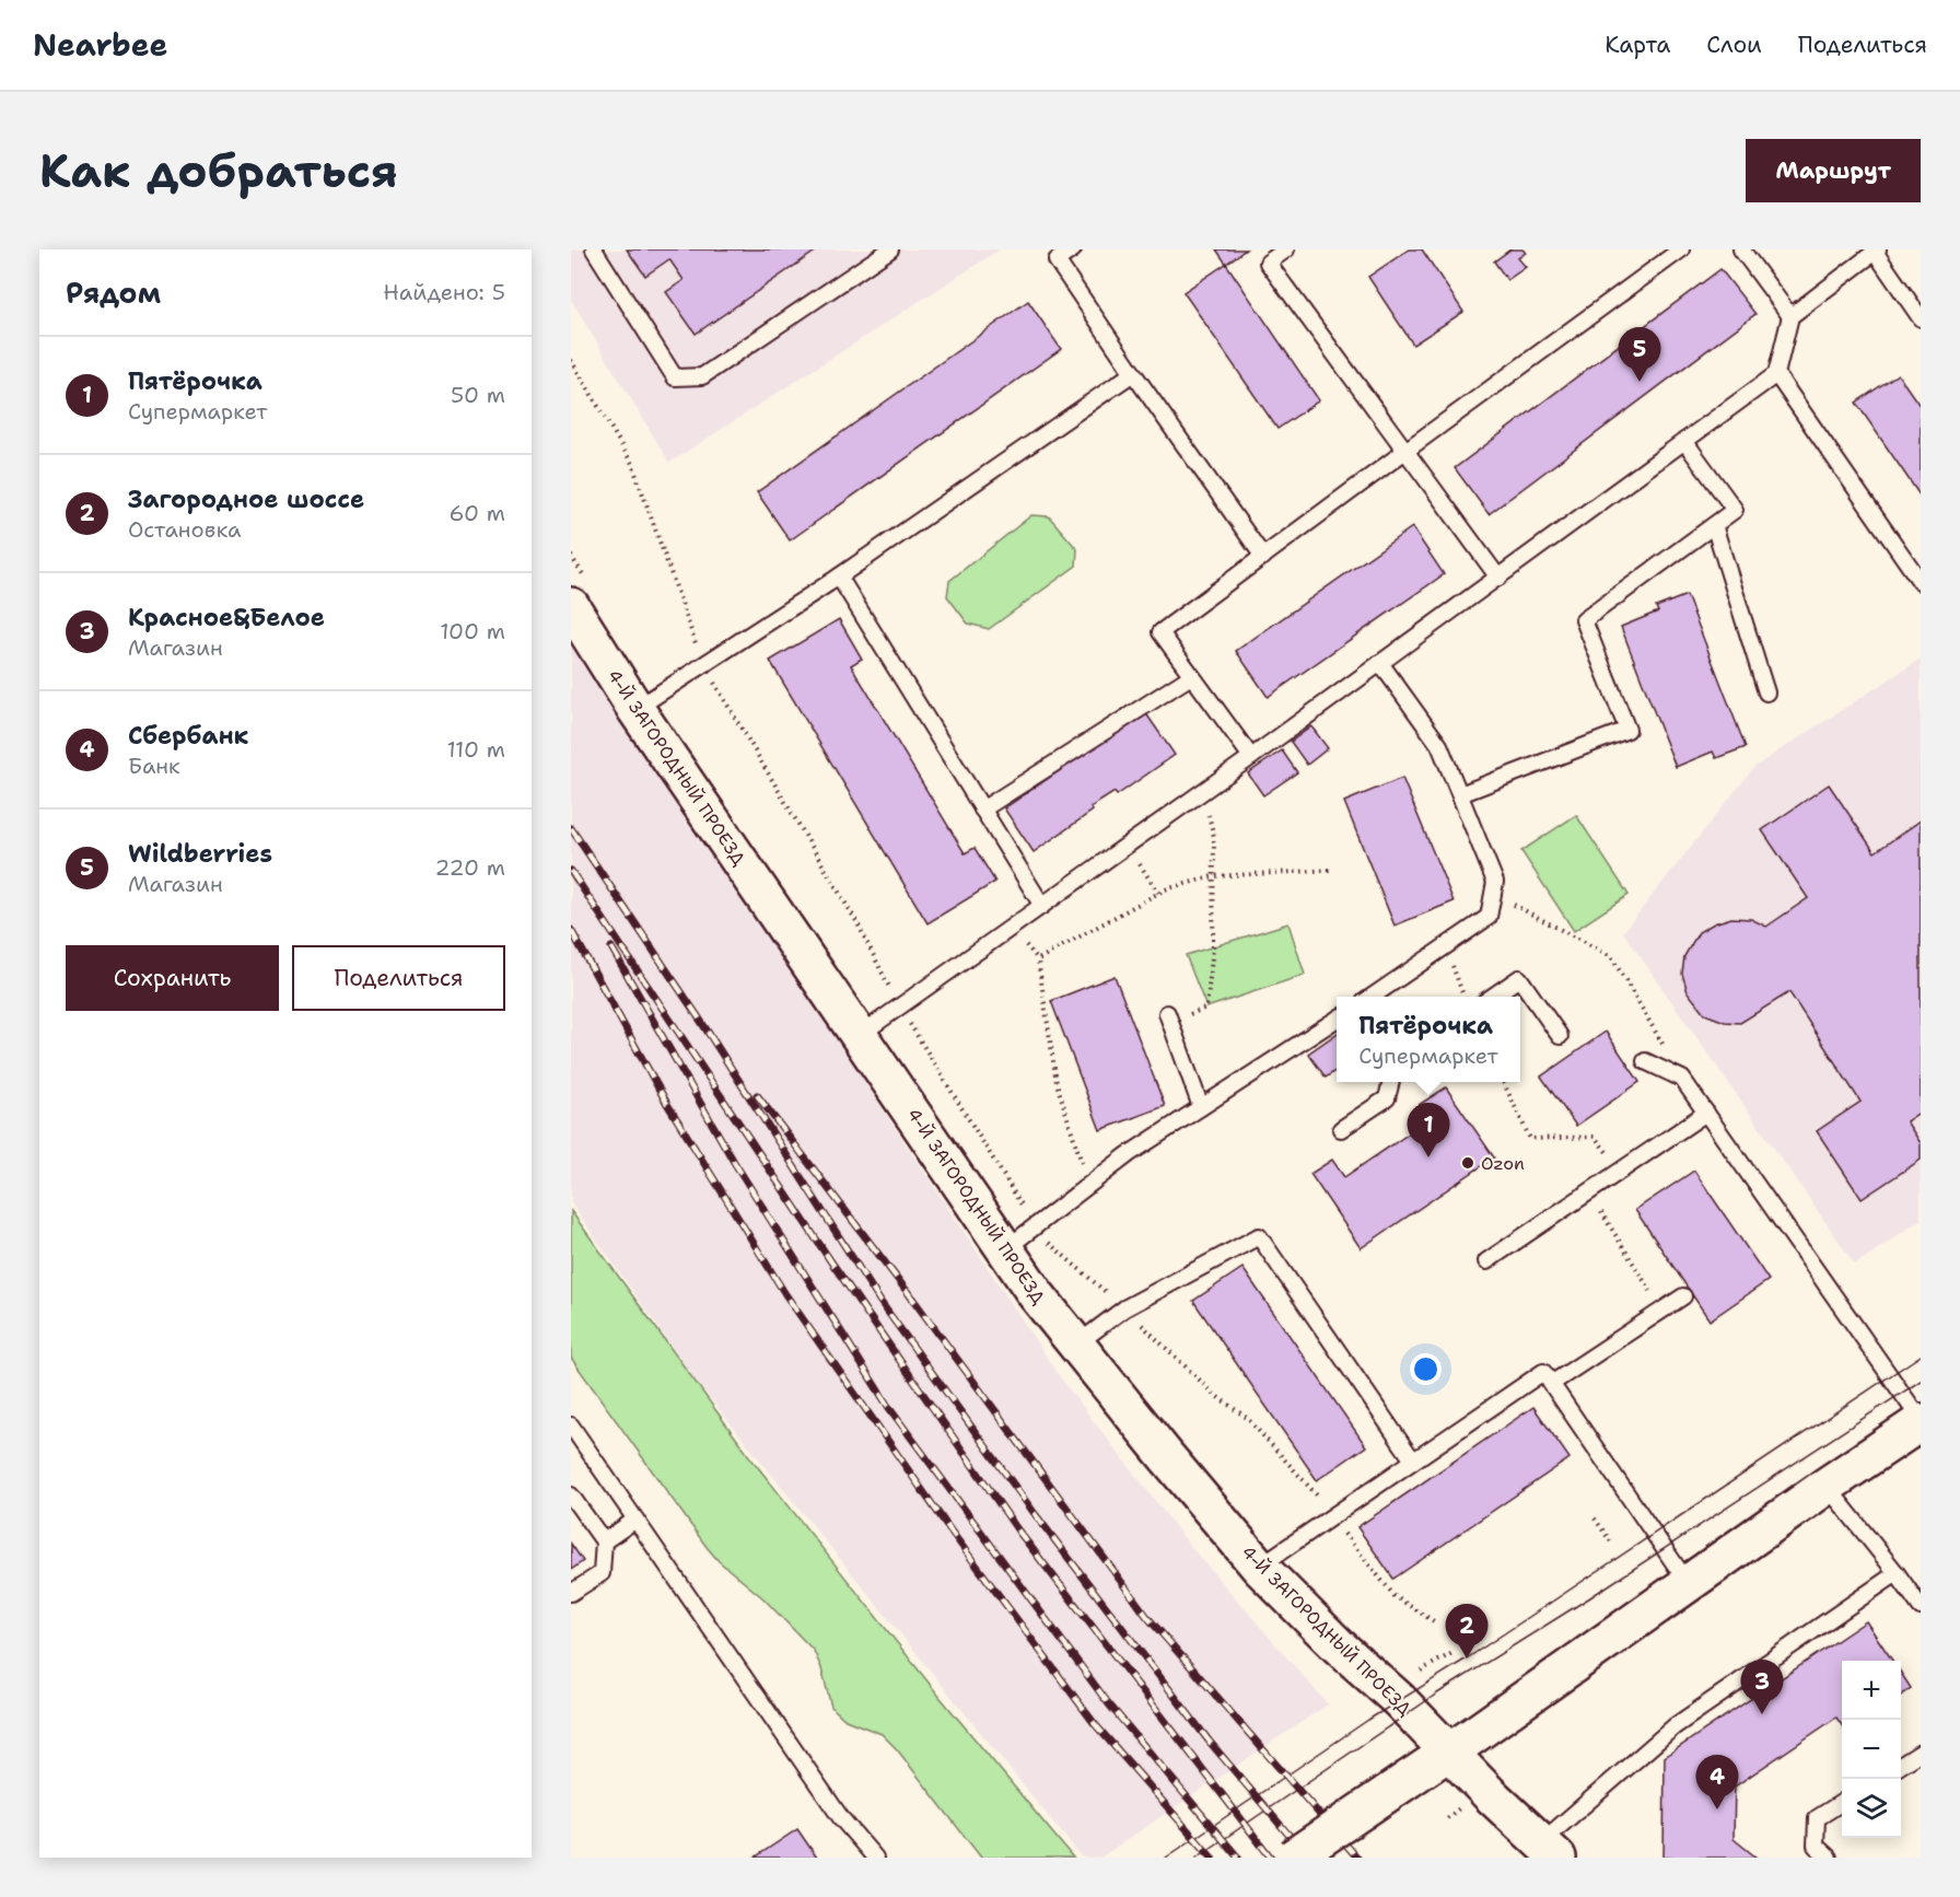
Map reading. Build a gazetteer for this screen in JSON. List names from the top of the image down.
{
  "streets": {
    "street": ["4-Й ЗАГОРОДНЫЙ ПРОЕЗД"]
  },
  "places": ["Ozon"],
  "page": {
    "header": "Nearbee",
    "nav": ["Карта", "Слои", "Поделиться"],
    "buttons": [
      "Маршрут",
      ["Сохранить", "Поделиться"]
    ],
    "title": "Как добраться",
    "heading": ["Рядом", "Найдено: 5"],
    "pins": [
      "5",
      "1",
      "2",
      "3",
      "4"
    ],
    "list": [
      {
        "mark": "1",
        "name": "Пятёрочка",
        "note": "Супермаркет",
        "value": "50 m"
      },
      {
        "mark": "2",
        "name": "Загородное шоссе",
        "note": "Остановка",
        "value": "60 m"
      },
      {
        "mark": "3",
        "name": "Красное&Белое",
        "note": "Магазин",
        "value": "100 m"
      },
      {
        "mark": "4",
        "name": "Сбербанк",
        "note": "Банк",
        "value": "110 m"
      },
      {
        "mark": "5",
        "name": "Wildberries",
        "note": "Магазин",
        "value": "220 m"
      }
    ],
    "popup": ["Пятёрочка", "Супермаркет"],
    "map_buttons": ["+", "−"]
  }
}
